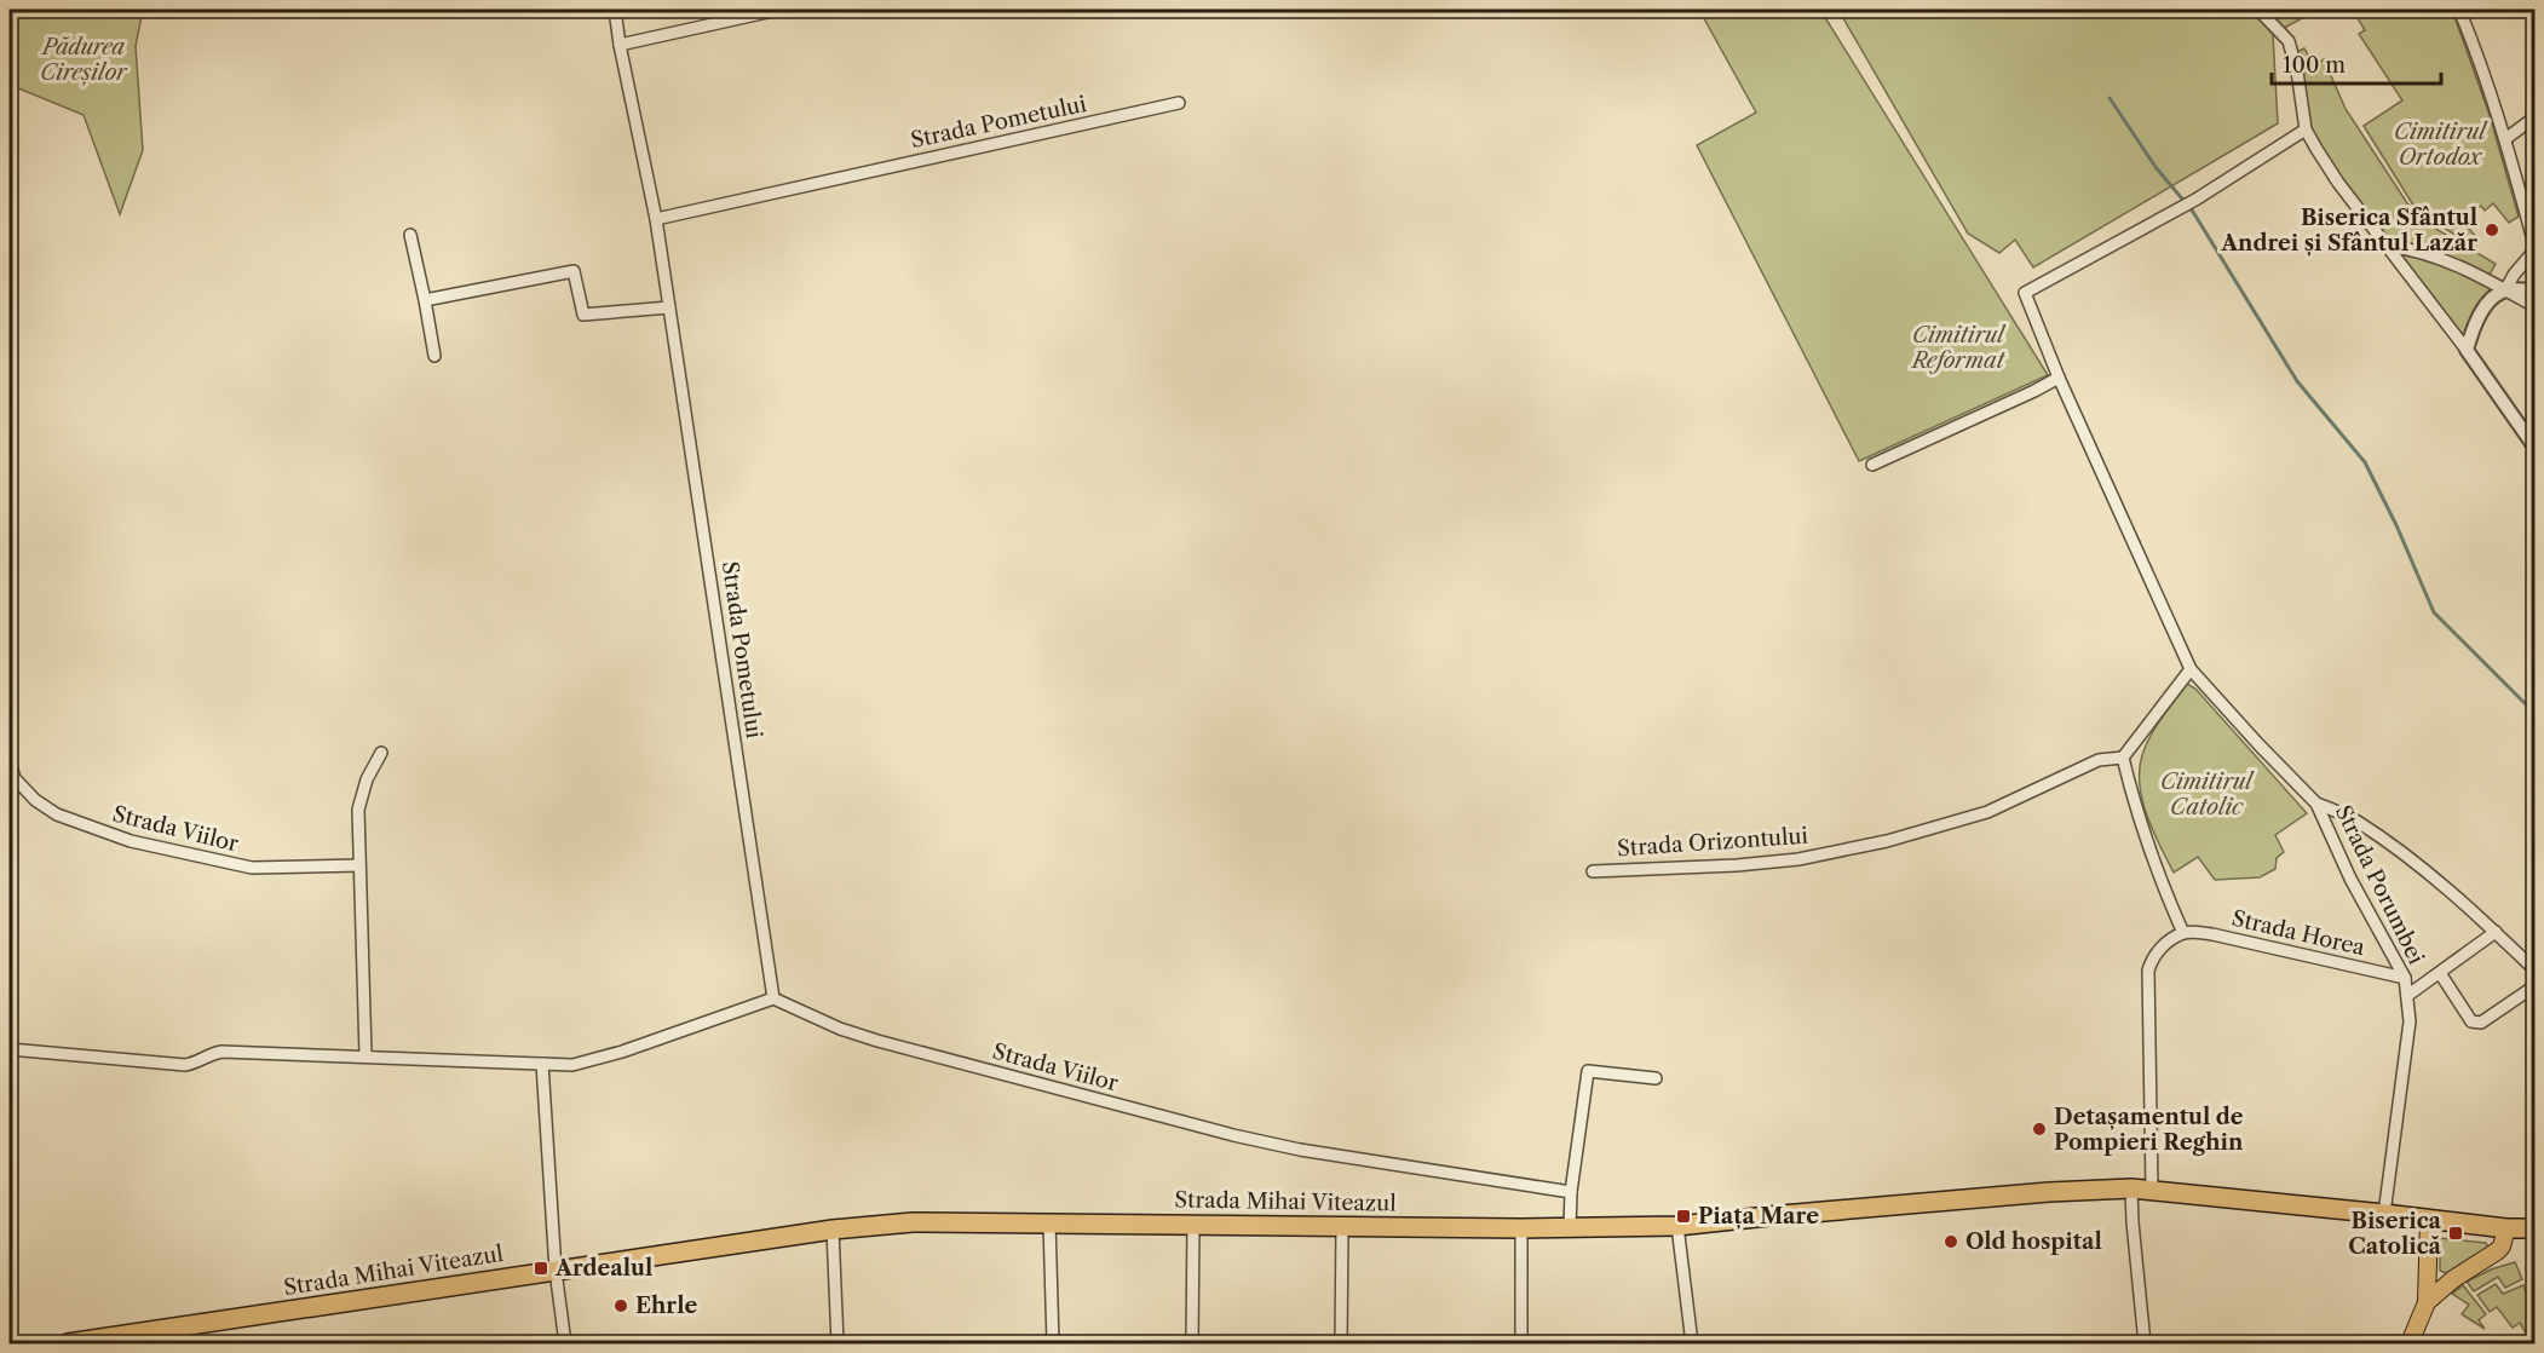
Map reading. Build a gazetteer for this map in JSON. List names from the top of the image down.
{
  "streets": {
    "highway": ["Strada Mihai Viteazul"],
    "street": [
      "Strada Pometului",
      "Strada Viilor",
      "Strada Orizontului",
      "Strada Porumbei",
      "Strada Horea"
    ]
  },
  "crossings": [
    ["Strada Pometului", "Strada Viilor"],
    ["Strada Porumbei", "Strada Horea"],
    ["Strada Porumbei", "Strada Mihai Viteazul"]
  ],
  "parks": [
    "Pădurea Cireșilor",
    "Cimitirul Ortodox",
    "Cimitirul Reformat",
    "Cimitirul Catolic"
  ],
  "places": {
    "other": [
      "Biserica Sfântul Andrei și Sfântul Lazăr",
      "Detașamentul de Pompieri Reghin",
      "Old hospital",
      "Ehrle"
    ],
    "transit": ["Piața Mare", "Biserica Catolică", "Ardealul"]
  },
  "scale_bar": "100 m"
}
